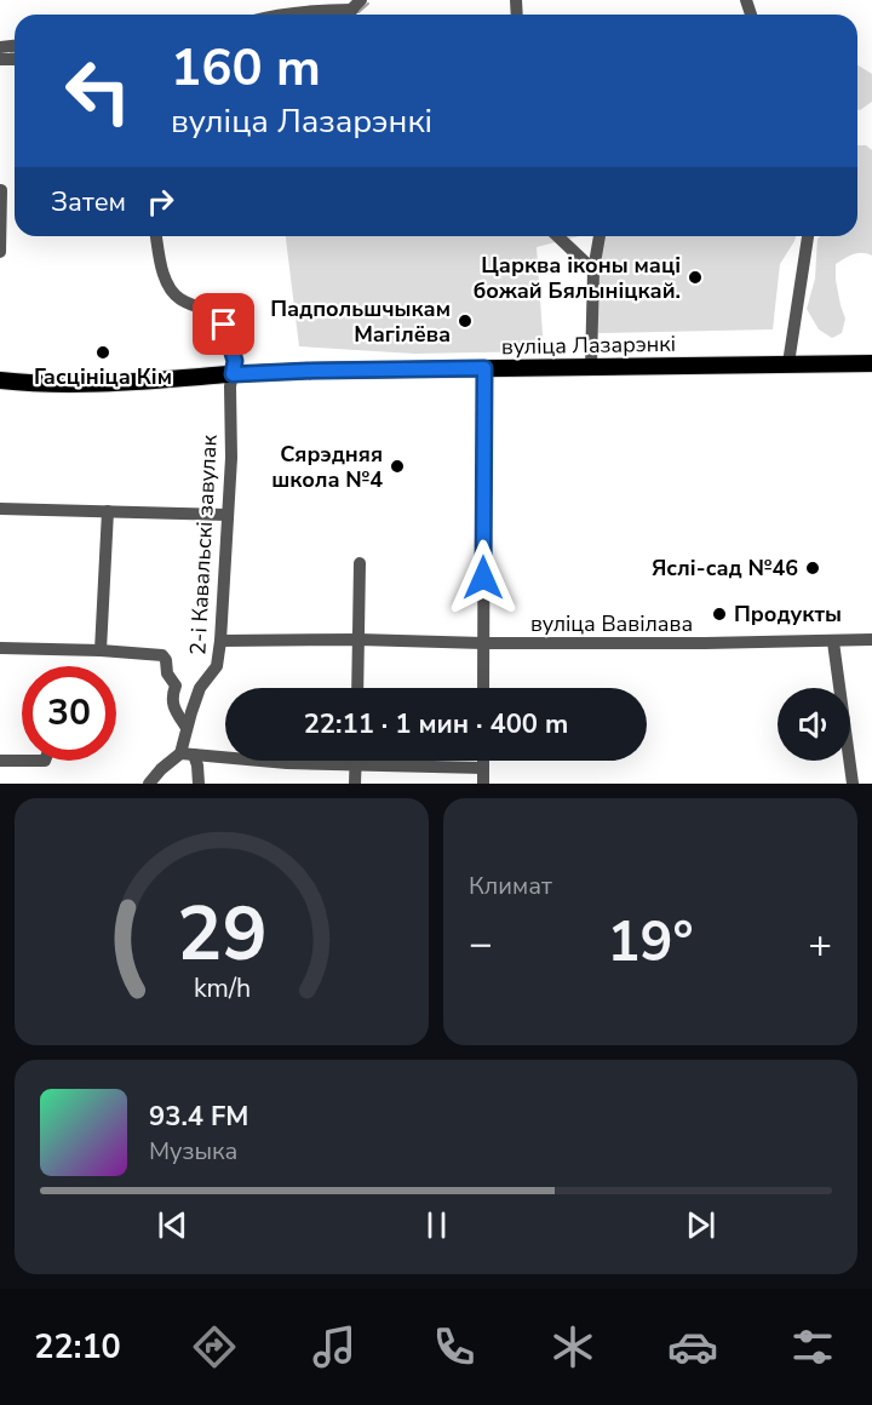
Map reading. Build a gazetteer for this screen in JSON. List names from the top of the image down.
{
  "streets": {
    "main road": ["вуліца Лазарэнкі"],
    "street": ["2-і Кавальскі завулак", "вуліца Вавілава"]
  },
  "crossings": [
    ["вуліца Лазарэнкі", "2-і Кавальскі завулак"],
    ["2-і Кавальскі завулак", "вуліца Вавілава"]
  ],
  "places": [
    "Царква іконы маці божай Бялыніцкай.",
    "Падпольшчыкам Магілёва",
    "Гасцініца Кім",
    "Сярэдняя школа №4",
    "Яслі-сад №46",
    "Продукты"
  ],
  "page": {
    "turn": ["160 m", "вуліца Лазарэнкі"],
    "then": "Затем",
    "limit": "30",
    "trip": "22:11 · 1 мин · 400 m",
    "tile": "Климат",
    "heat": ["−", "19°", "+"],
    "song": ["93.4 FM", "Музыка"],
    "tabs": "22:10",
    "gauge": ["29", "km/h"]
  }
}
